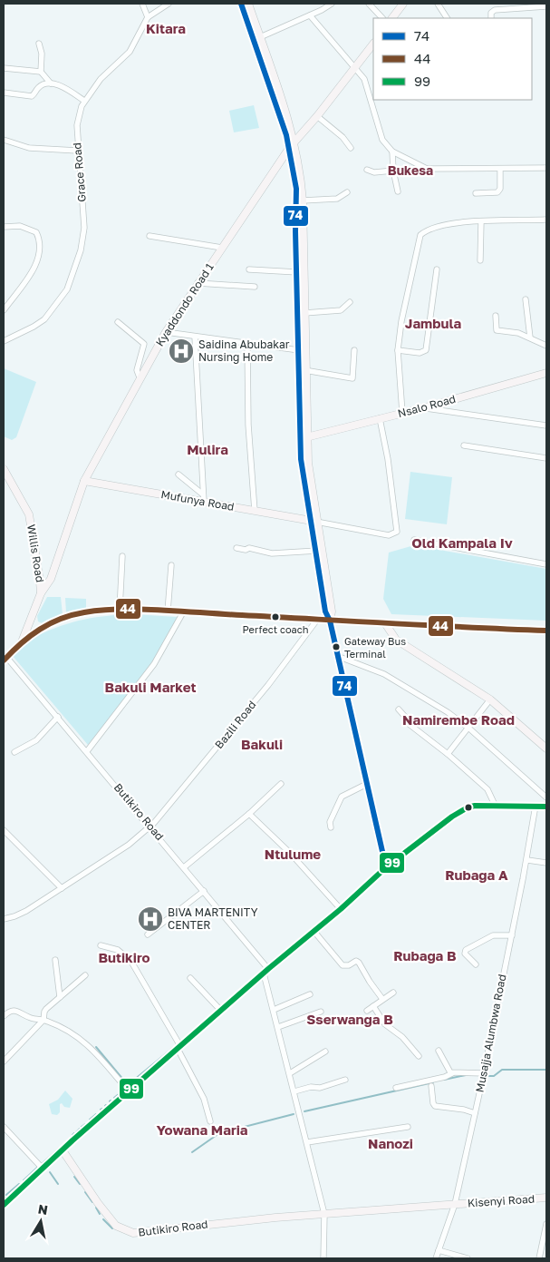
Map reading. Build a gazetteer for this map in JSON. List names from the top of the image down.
{
  "streets": {
    "main road": [
      "Kyaddondo Road 1",
      "Nsalo Road",
      "Mufunya Road",
      "Willis Road",
      "Butikiro Road",
      "Kisenyi Road"
    ],
    "street": ["Grace Road", "Bazili Road", "Musajja Alumbwa Road"]
  },
  "crossings": [
    ["Kyaddondo Road 1", "Mufunya Road"],
    ["Kyaddondo Road 1", "Willis Road"],
    ["Bazili Road", "Butikiro Road"],
    ["Butikiro Road", "Musajja Alumbwa Road"],
    ["Butikiro Road", "Kisenyi Road"],
    ["Musajja Alumbwa Road", "Kisenyi Road"]
  ],
  "districts": [
    "Kitara",
    "Bukesa",
    "Jambula",
    "Mulira",
    "Old Kampala Iv",
    "Bakuli Market",
    "Namirembe Road",
    "Bakuli",
    "Ntulume",
    "Rubaga A",
    "Rubaga B",
    "Butikiro",
    "Sserwanga B",
    "Yowana Maria",
    "Nanozi"
  ],
  "places": {
    "hospital": ["Saidina Abubakar Nursing Home", "BIVA MARTENITY CENTER"],
    "other": ["Perfect coach", "Gateway Bus Terminal"]
  },
  "lines": ["transit line 74", "transit line 44", "transit line 99"],
  "legend": ["74", "44", "99"],
  "north": "top"
}
